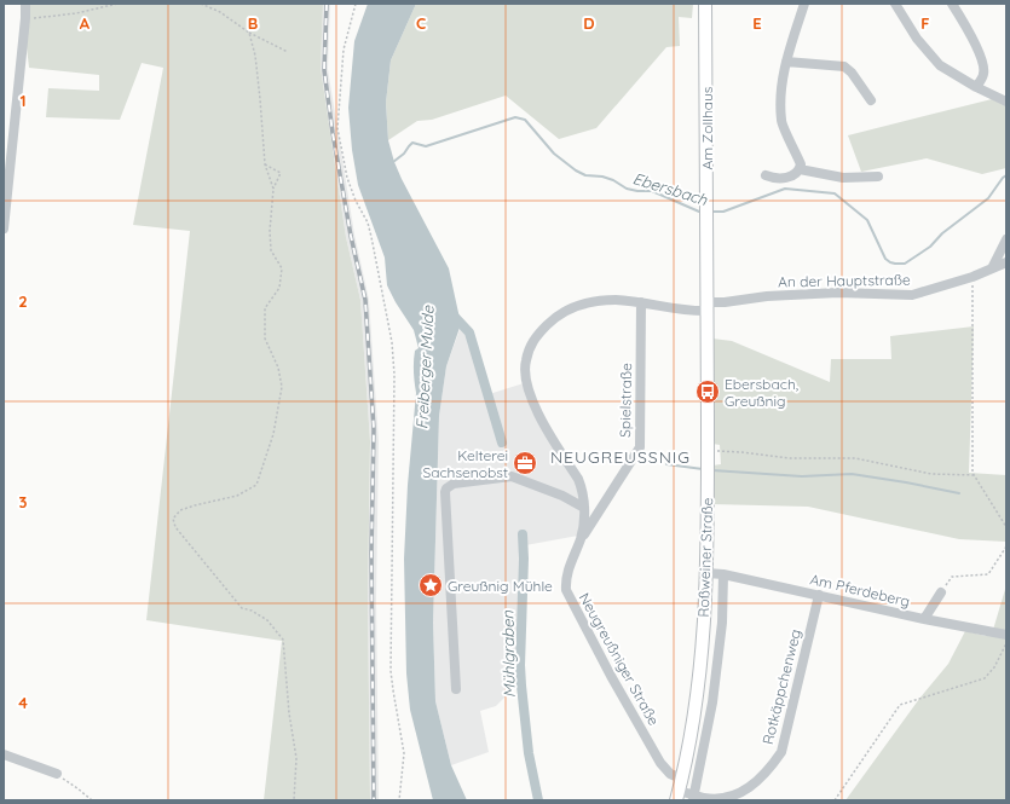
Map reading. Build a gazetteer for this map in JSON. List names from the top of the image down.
{
  "streets": {
    "main road": ["Am Zollhaus", "Roßweiner Straße"],
    "street": [
      "An der Hauptstraße",
      "Spielstraße",
      "Am Pferdeberg",
      "Neugreußniger Straße",
      "Rotkäppchenweg"
    ]
  },
  "crossings": [
    ["Am Zollhaus", "An der Hauptstraße"],
    ["Am Zollhaus", "Roßweiner Straße"],
    ["Am Zollhaus", "Neugreußniger Straße"],
    ["An der Hauptstraße", "Roßweiner Straße"],
    ["An der Hauptstraße", "Neugreußniger Straße"],
    ["Spielstraße", "Neugreußniger Straße"],
    ["Roßweiner Straße", "Am Pferdeberg"],
    ["Roßweiner Straße", "Neugreußniger Straße"],
    ["Roßweiner Straße", "Rotkäppchenweg"],
    ["Am Pferdeberg", "Rotkäppchenweg"]
  ],
  "districts": ["NEUGREUSSNIG"],
  "water": ["Ebersbach", "Freiberger Mulde", "Mühlgraben"],
  "places": {
    "bus stop": ["Ebersbach, Greußnig"],
    "office": ["Kelterei Sachsenobst"],
    "place": ["Greußnig Mühle"]
  },
  "grid": {
    "columns": [
      "A",
      "B",
      "C",
      "D",
      "E",
      "F"
    ],
    "rows": [
      "1",
      "2",
      "3",
      "4"
    ]
  }
}
